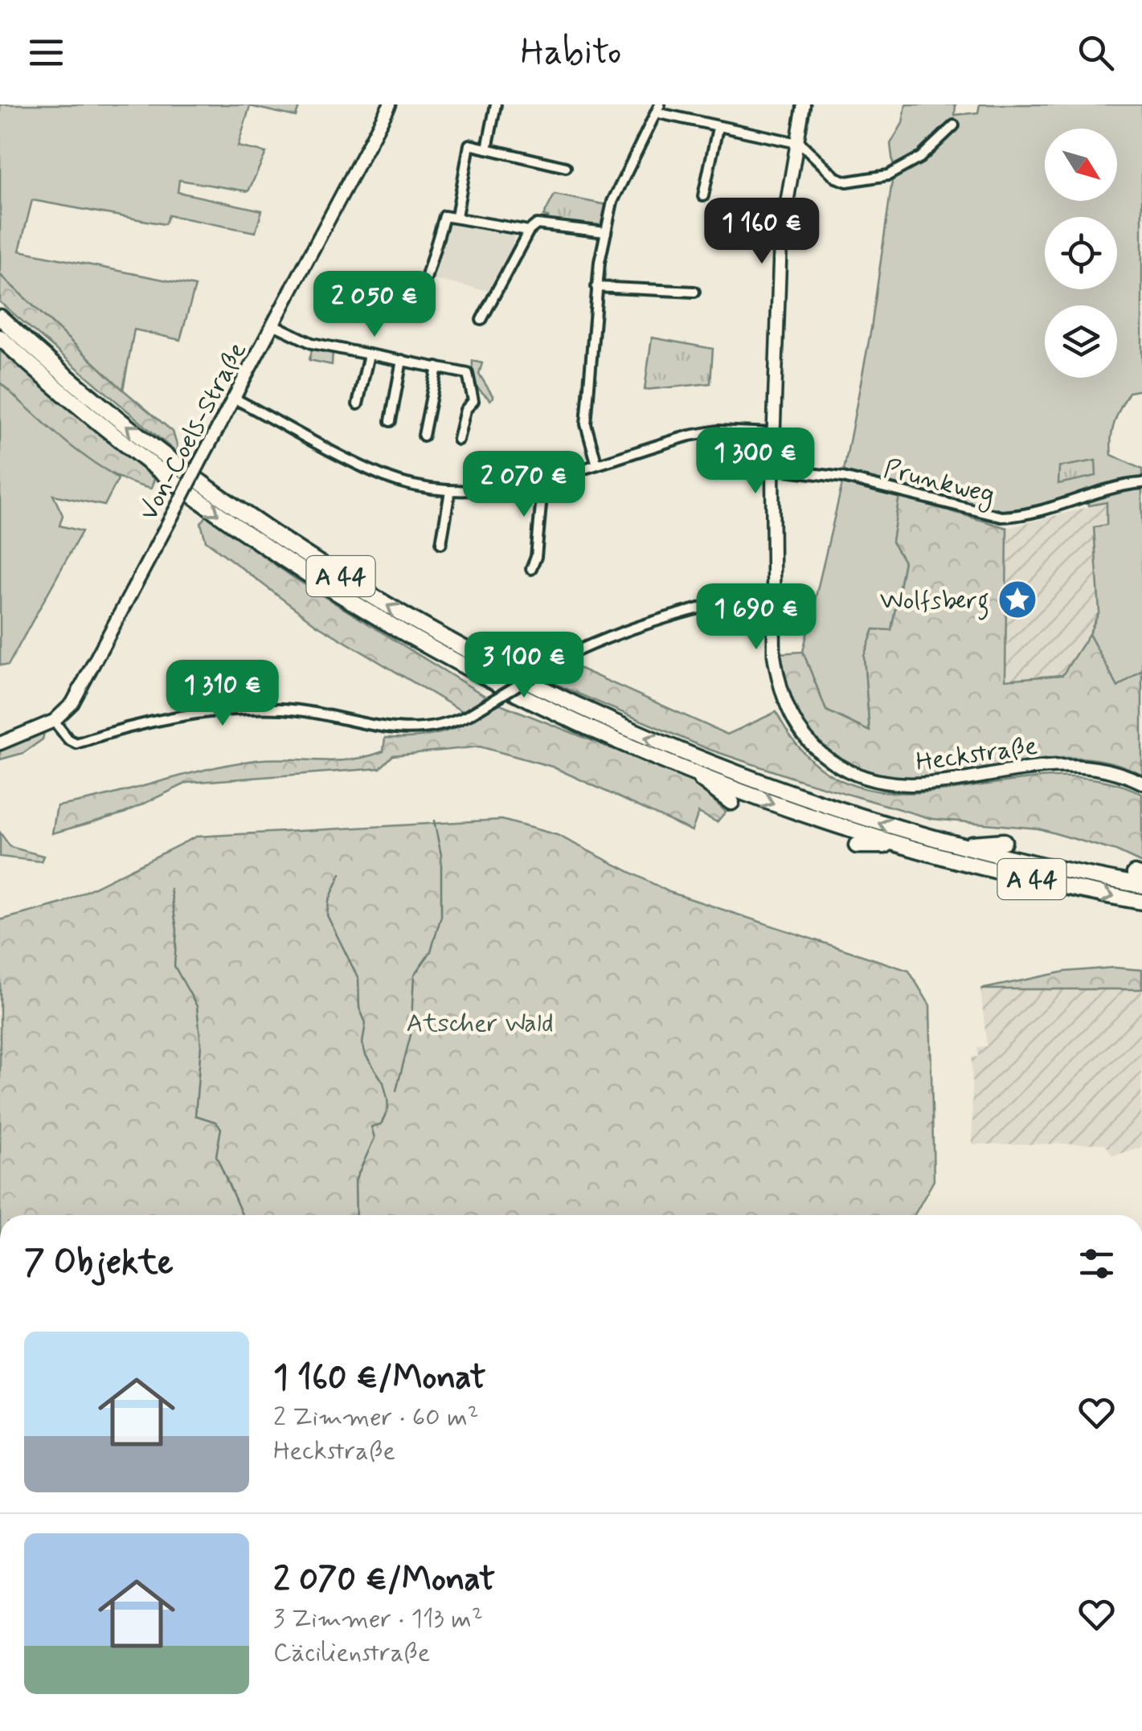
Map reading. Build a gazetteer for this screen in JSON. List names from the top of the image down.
{
  "streets": {
    "highway": ["A 44"],
    "main road": ["Von-Coels-Straße", "Heckstraße"],
    "street": ["Prunkweg"]
  },
  "crossings": [
    ["Prunkweg", "Heckstraße"]
  ],
  "parks": ["Atscher Wald"],
  "places": {
    "place": ["Wolfsberg"]
  },
  "north": "bottom right",
  "page": {
    "header": "Habito",
    "price": [
      "1 160 €",
      "2 050 €",
      "1 300 €",
      "2 070 €",
      "1 690 €",
      "3 100 €",
      "1 310 €"
    ],
    "heading": "7 Objekte",
    "list": [
      {
        "name": "1 160 €/Monat",
        "note": "2 Zimmer · 60 m² · Heckstraße"
      },
      {
        "name": "2 070 €/Monat",
        "note": "3 Zimmer · 113 m² · Cäcilienstraße"
      }
    ]
  }
}
